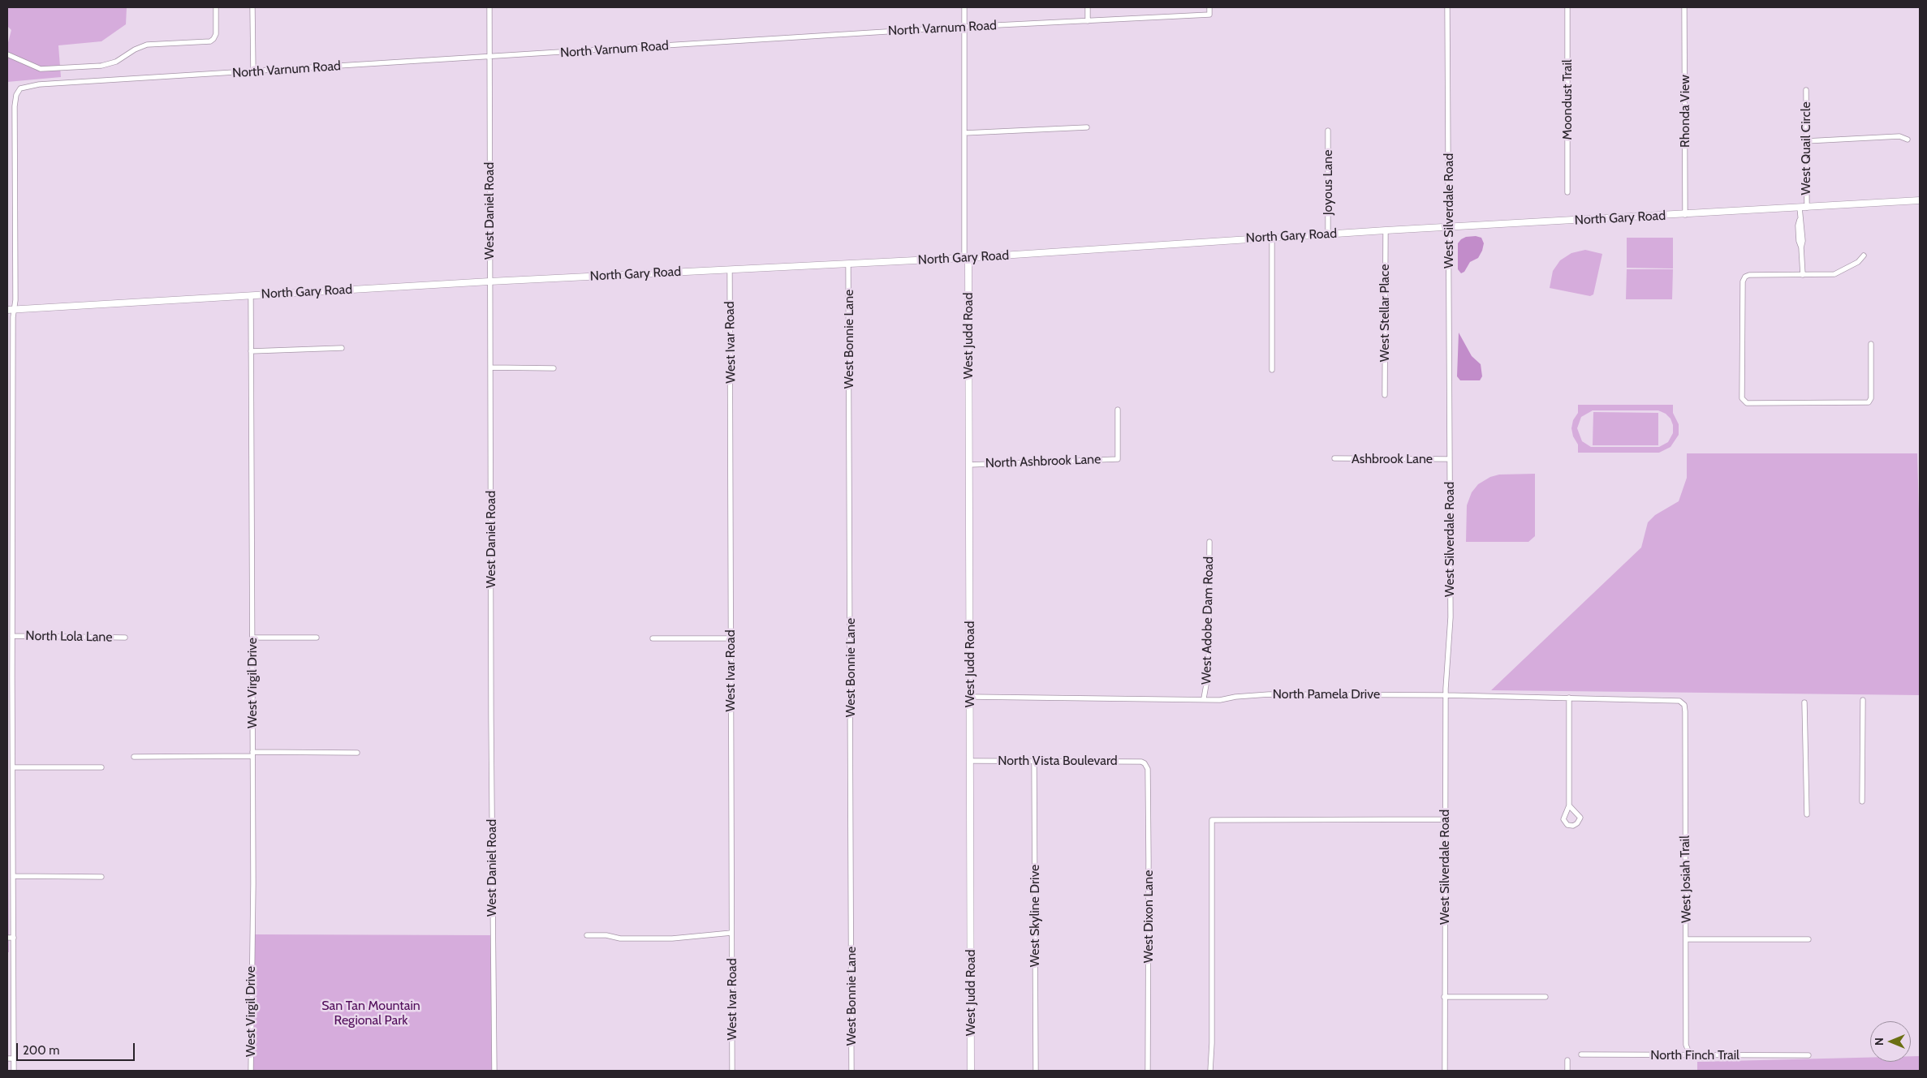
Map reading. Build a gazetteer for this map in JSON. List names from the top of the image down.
{
  "streets": {
    "street": [
      "North Varnum Road",
      "Moondust Trail",
      "Rhonda View",
      "West Quail Circle",
      "Joyous Lane",
      "West Daniel Road",
      "West Silverdale Road",
      "North Gary Road",
      "West Stellar Place",
      "West Judd Road",
      "West Bonnie Lane",
      "West Ivar Road",
      "Ashbrook Lane",
      "North Ashbrook Lane",
      "West Adobe Dam Road",
      "North Lola Lane",
      "West Virgil Drive",
      "North Pamela Drive",
      "North Vista Boulevard",
      "West Josiah Trail",
      "West Skyline Drive",
      "West Dixon Lane",
      "North Finch Trail"
    ]
  },
  "crossings": [
    ["North Varnum Road", "West Daniel Road"],
    ["North Varnum Road", "North Gary Road"],
    ["North Varnum Road", "West Judd Road"],
    ["Rhonda View", "North Gary Road"],
    ["West Quail Circle", "North Gary Road"],
    ["Joyous Lane", "North Gary Road"],
    ["West Daniel Road", "North Gary Road"],
    ["West Silverdale Road", "North Gary Road"],
    ["West Silverdale Road", "Ashbrook Lane"],
    ["West Silverdale Road", "North Pamela Drive"],
    ["North Gary Road", "West Stellar Place"],
    ["North Gary Road", "West Judd Road"],
    ["North Gary Road", "West Bonnie Lane"],
    ["North Gary Road", "West Ivar Road"],
    ["North Gary Road", "West Virgil Drive"],
    ["West Judd Road", "North Ashbrook Lane"],
    ["West Judd Road", "North Pamela Drive"],
    ["West Judd Road", "North Vista Boulevard"],
    ["West Adobe Dam Road", "North Pamela Drive"],
    ["North Pamela Drive", "West Josiah Trail"],
    ["North Vista Boulevard", "West Skyline Drive"],
    ["North Vista Boulevard", "West Dixon Lane"],
    ["West Josiah Trail", "North Finch Trail"]
  ],
  "parks": ["San Tan Mountain Regional Park"],
  "scale_bar": "200 m",
  "north": "left"
}
